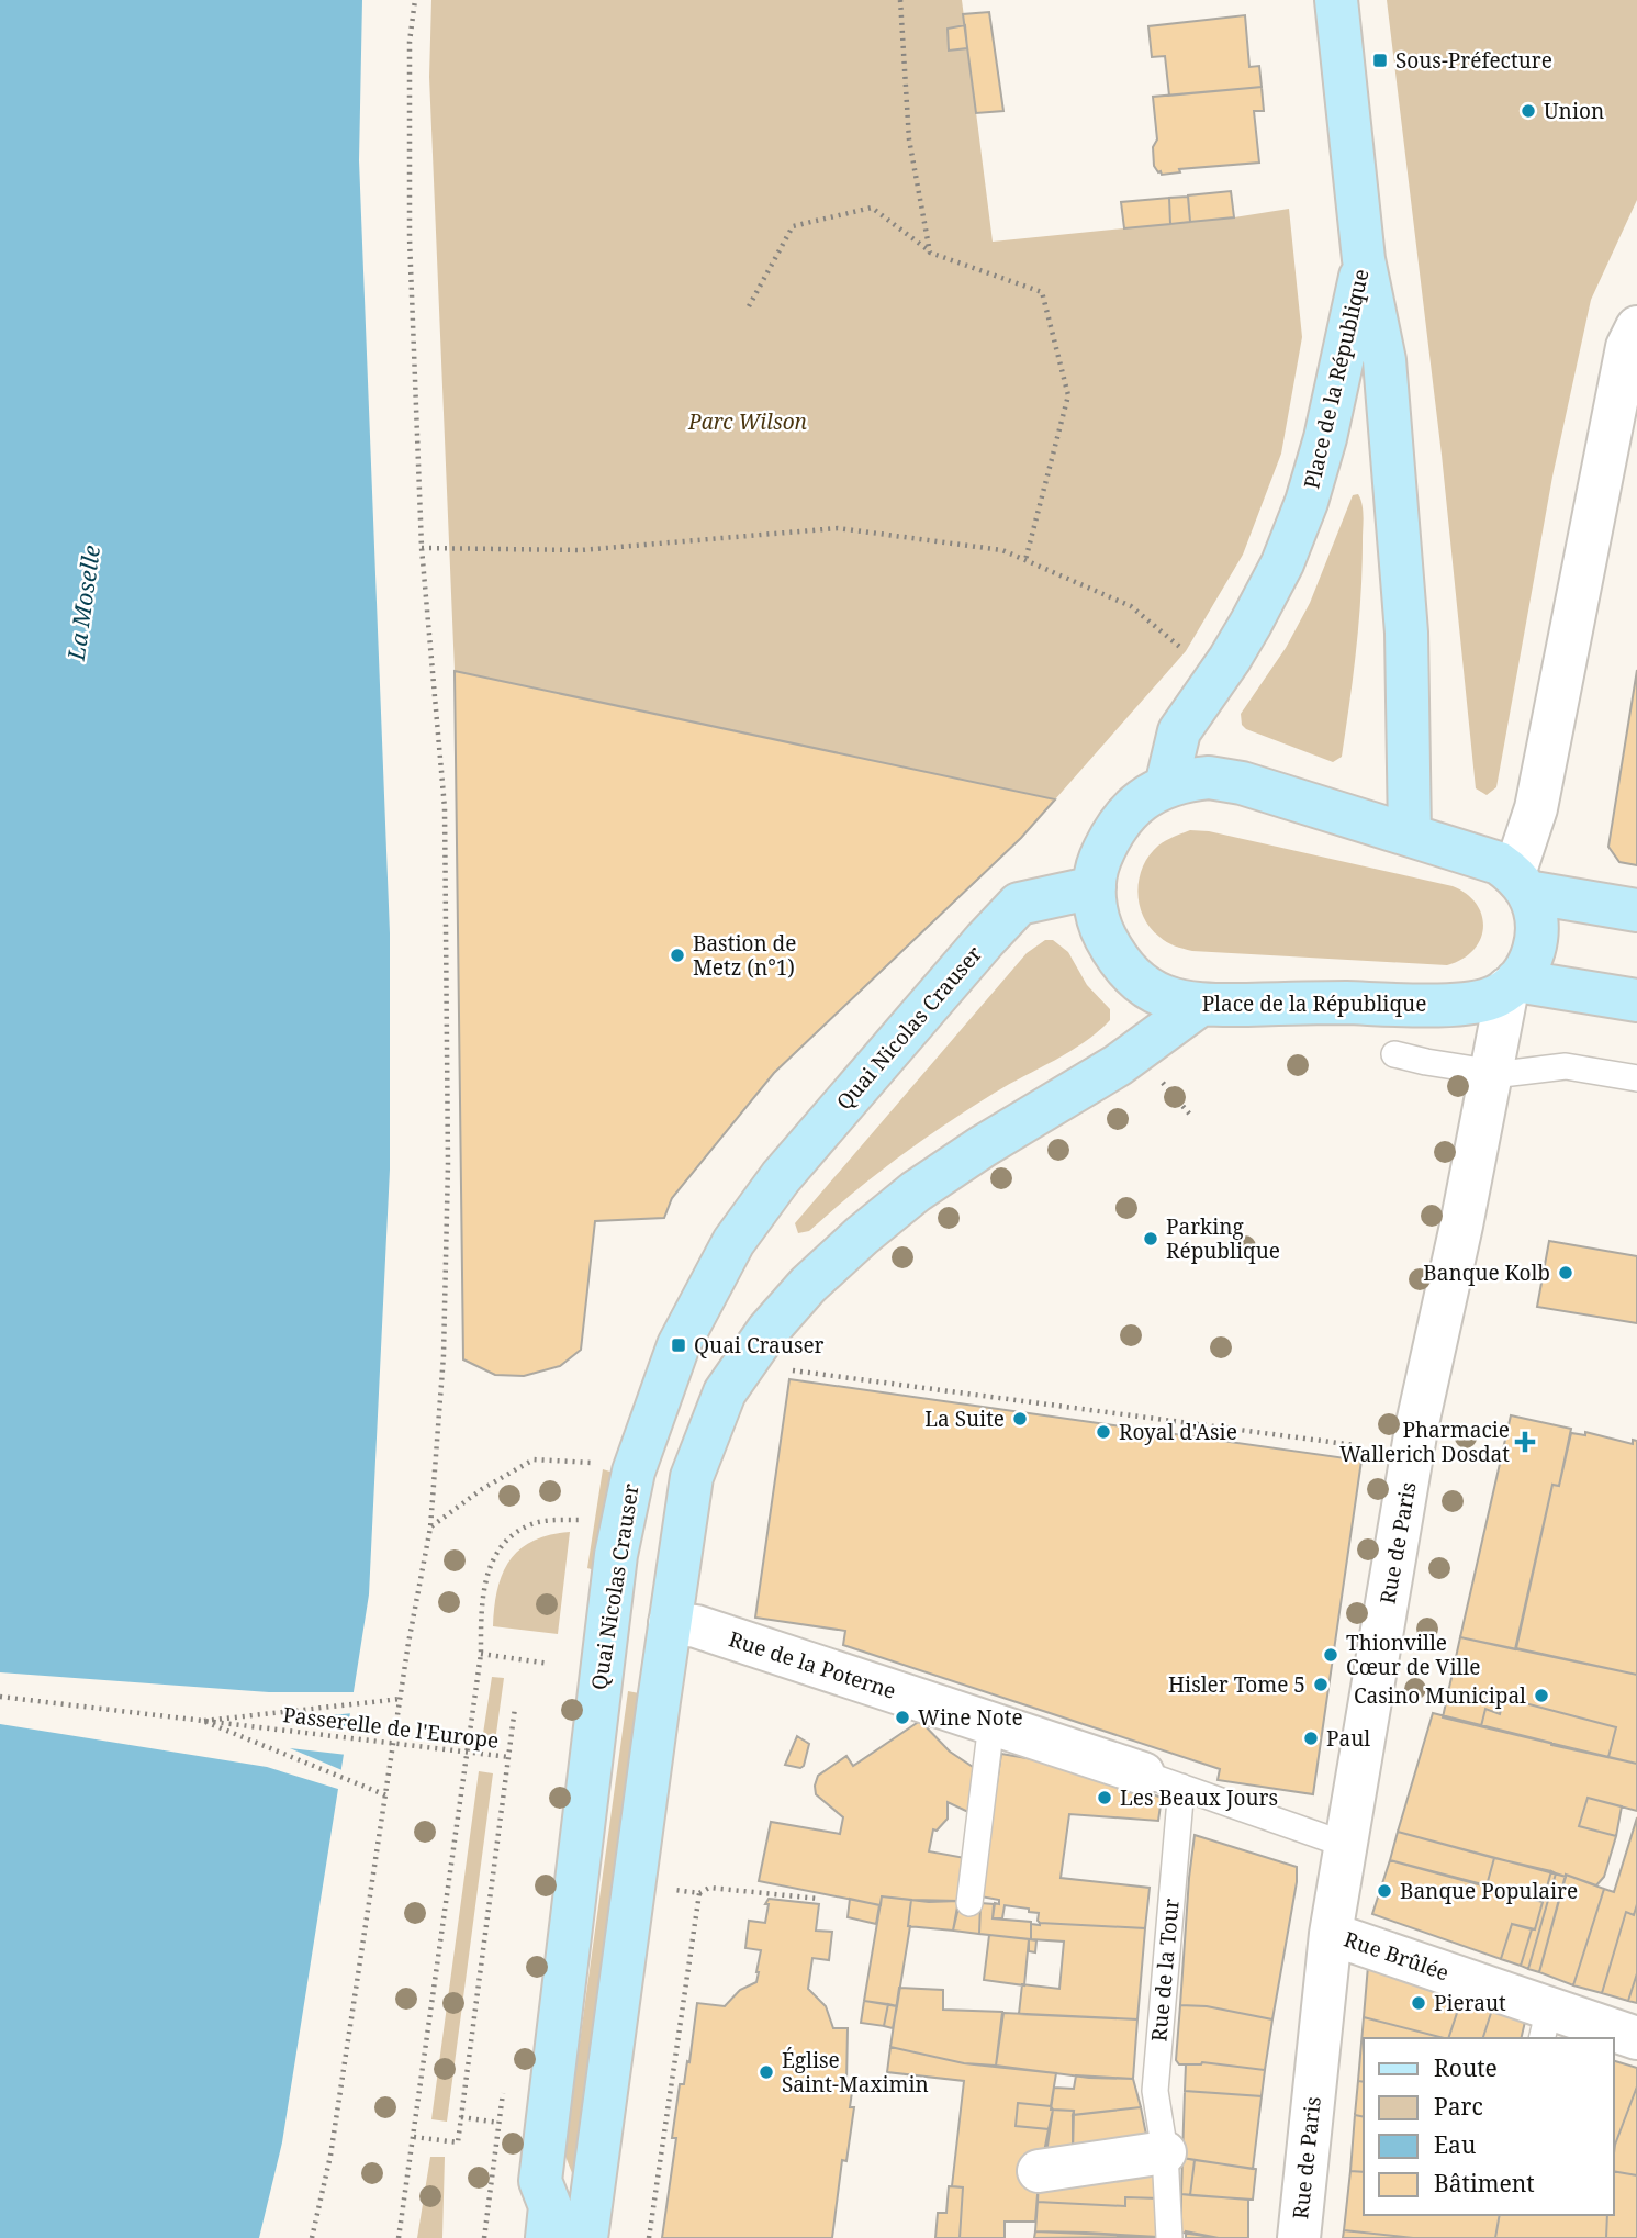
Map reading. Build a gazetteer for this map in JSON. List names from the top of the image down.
{
  "streets": {
    "main road": ["Place de la République", "Quai Nicolas Crauser"],
    "street": ["Rue de Paris", "Rue de la Poterne", "Rue Brûlée"],
    "lane": ["Rue de la Tour"],
    "path": ["Passerelle de l'Europe"]
  },
  "crossings": [
    ["Place de la République", "Quai Nicolas Crauser"],
    ["Place de la République", "Rue de Paris"],
    ["Rue de Paris", "Rue de la Poterne"],
    ["Rue de Paris", "Rue Brûlée"],
    ["Rue de la Poterne", "Rue de la Tour"]
  ],
  "water": ["La Moselle"],
  "parks": ["Parc Wilson"],
  "places": {
    "transit": ["Sous-Préfecture", "Quai Crauser"],
    "other": [
      "Union",
      "Bastion de Metz (n°1)",
      "Parking République",
      "Banque Kolb",
      "La Suite",
      "Royal d'Asie",
      "Thionville Cœur de Ville",
      "Hisler Tome 5",
      "Casino Municipal",
      "Wine Note",
      "Paul",
      "Les Beaux Jours",
      "Banque Populaire",
      "Pieraut",
      "Église Saint-Maximin"
    ],
    "health": ["Pharmacie Wallerich Dosdat"]
  },
  "legend": [
    "Route",
    "Parc",
    "Eau",
    "Bâtiment"
  ]
}
